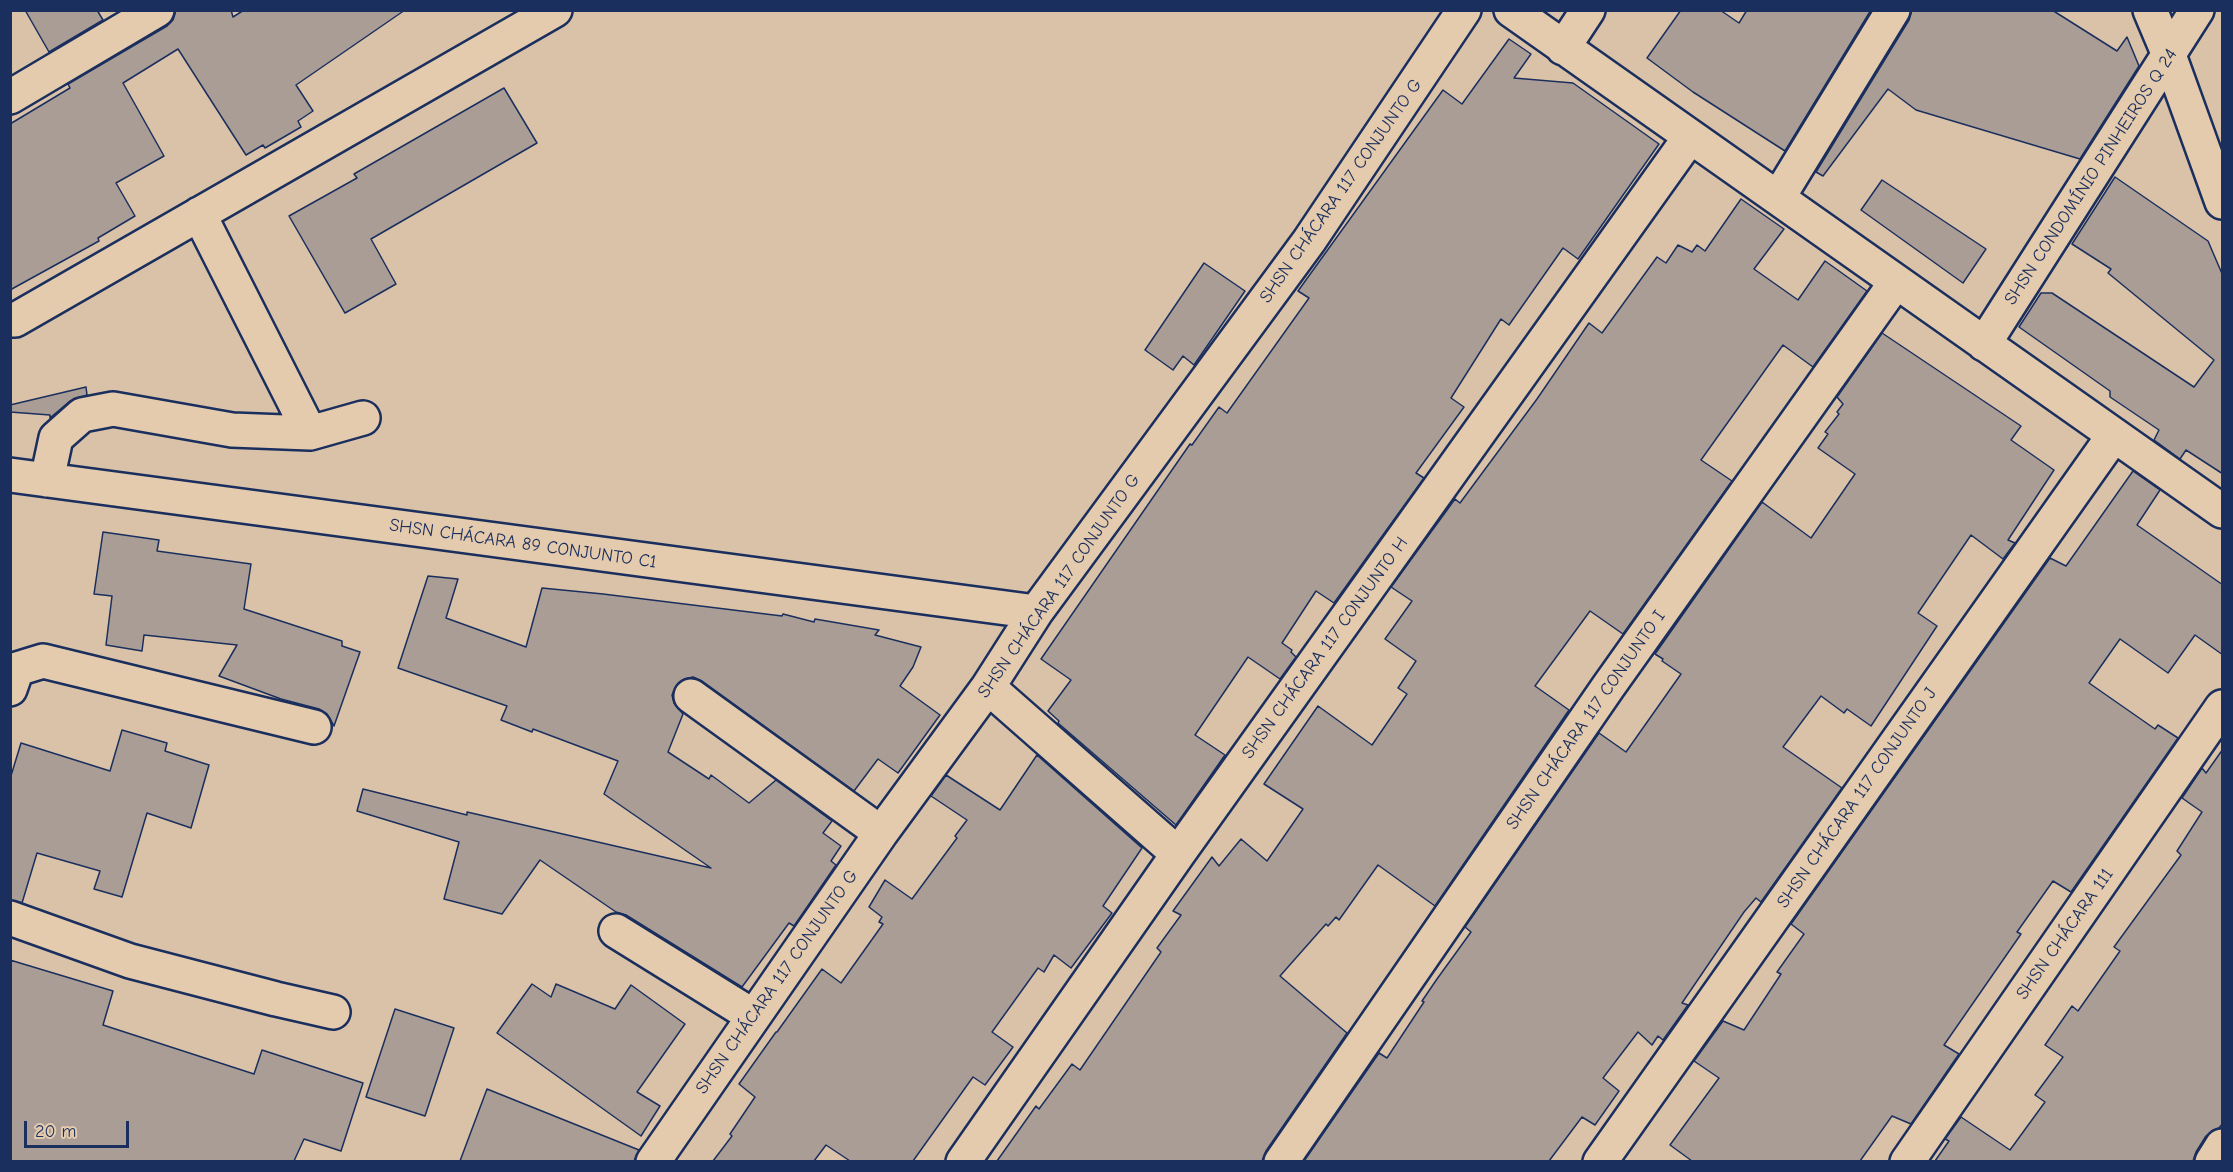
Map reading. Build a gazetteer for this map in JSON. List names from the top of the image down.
{
  "streets": {
    "street": [
      "SHSN CONDOMÍNIO PINHEIROS Q 24",
      "SHSN CHÁCARA 117 CONJUNTO G",
      "SHSN CHÁCARA 89 CONJUNTO C1",
      "SHSN CHÁCARA 117 CONJUNTO H",
      "SHSN CHÁCARA 117 CONJUNTO I",
      "SHSN CHÁCARA 117 CONJUNTO J",
      "SHSN CHÁCARA 111"
    ]
  },
  "crossings": [
    ["SHSN CHÁCARA 117 CONJUNTO G", "SHSN CHÁCARA 89 CONJUNTO C1"]
  ],
  "scale_bar": "20 m"
}
